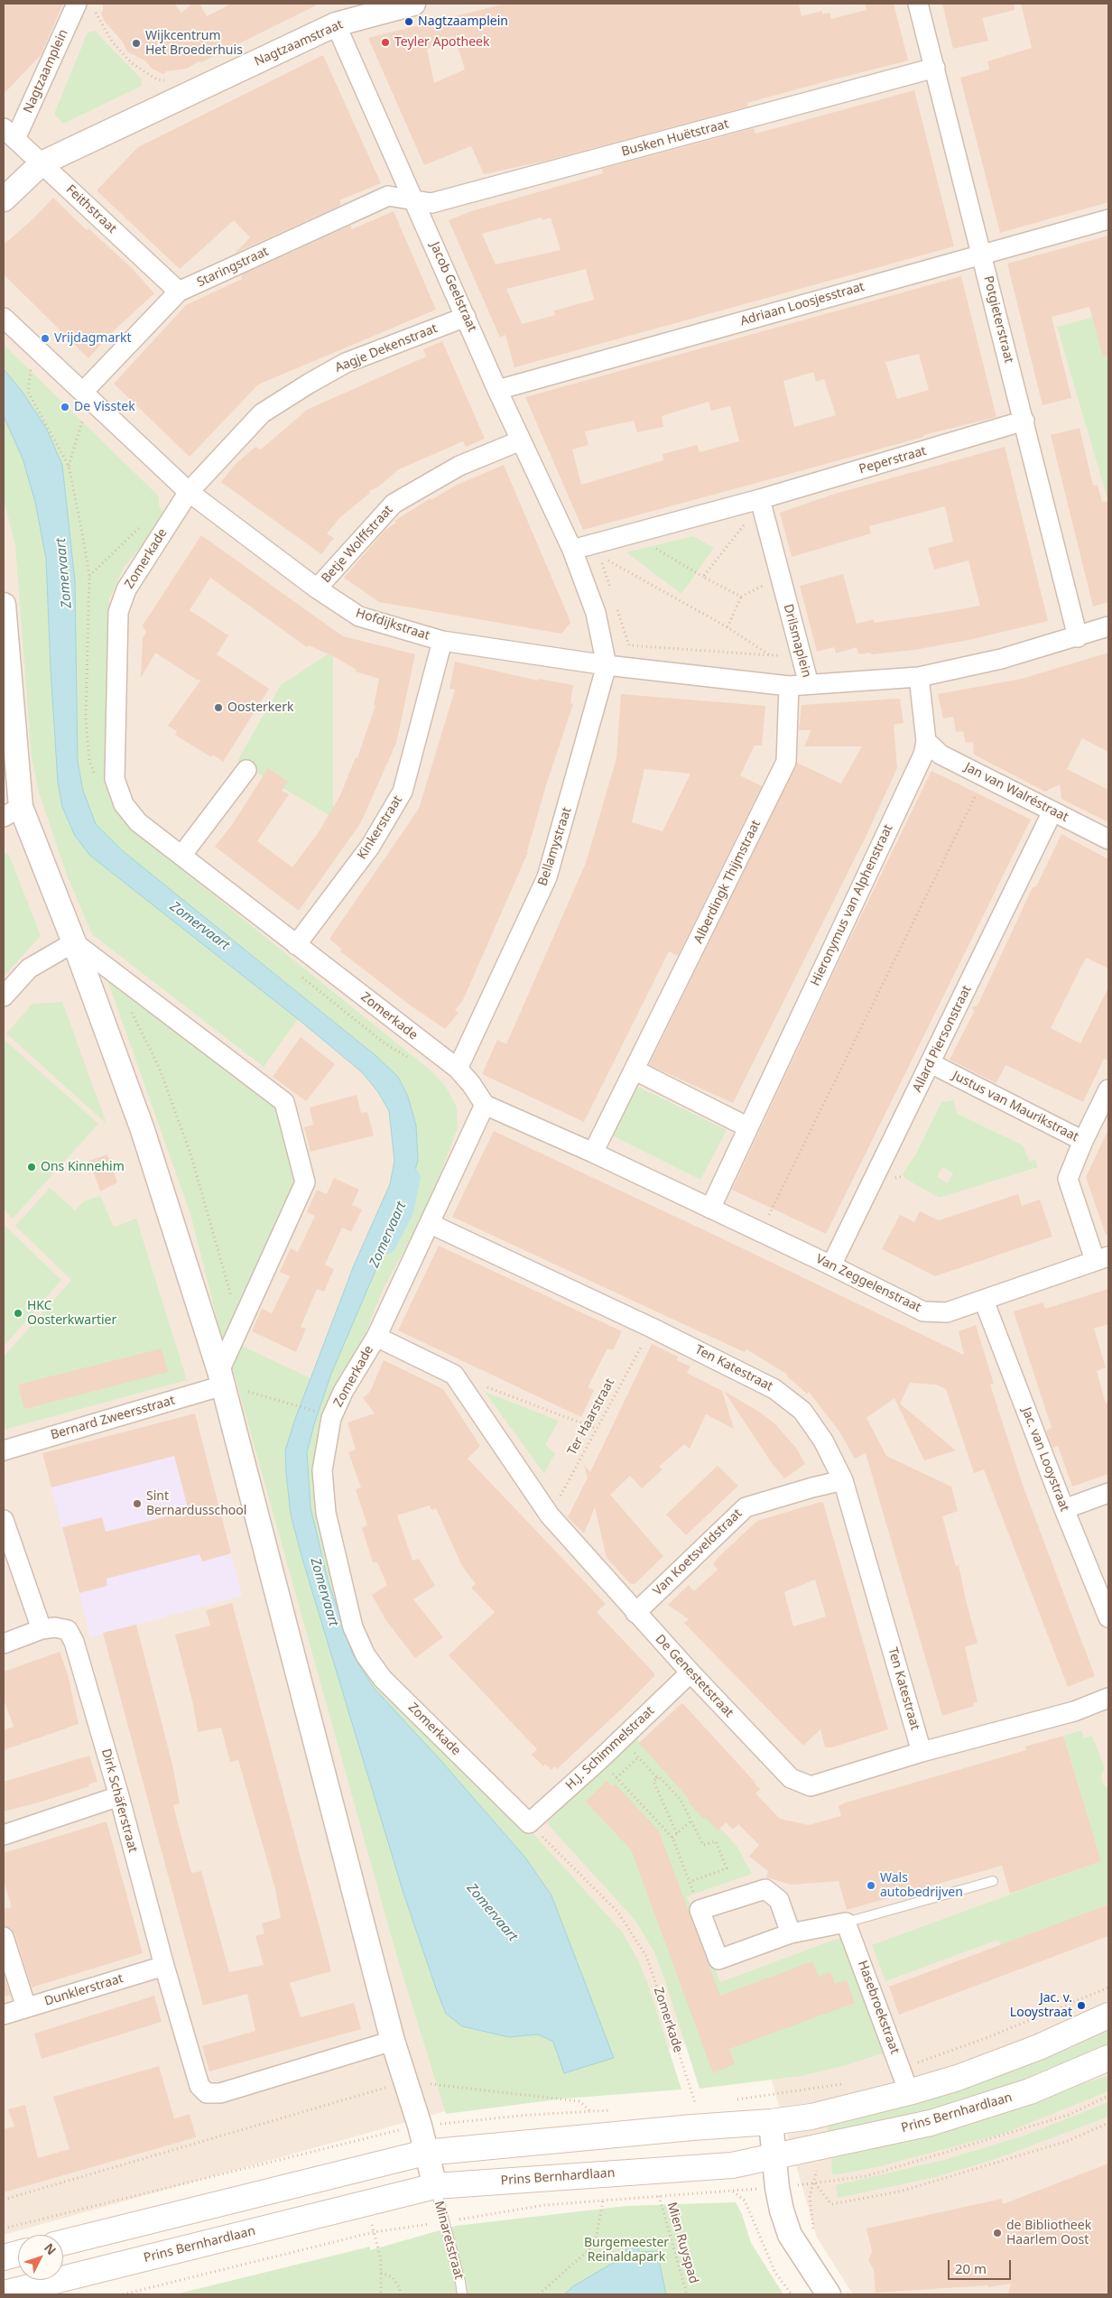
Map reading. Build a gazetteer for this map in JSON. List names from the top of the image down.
{
  "streets": {
    "main road": ["Prins Bernhardlaan"],
    "street": [
      "Nagtzaamstraat",
      "Nagtzaamplein",
      "Busken Huëtstraat",
      "Feithstraat",
      "Staringstraat",
      "Jacob Geelstraat",
      "Adriaan Loosjesstraat",
      "Potgieterstraat",
      "Aagje Dekenstraat",
      "Peperstraat",
      "Betje Wolffstraat",
      "Zomerkade",
      "Hofdijkstraat",
      "Drilsmaplein",
      "Jan van Walréstraat",
      "Kinkerstraat",
      "Bellamystraat",
      "Alberdingk Thijmstraat",
      "Hieronymus van Alphenstraat",
      "Allard Piersonstraat",
      "Justus van Maurikstraat",
      "Van Zeggelenstraat",
      "Ten Katestraat",
      "Bernard Zweersstraat",
      "Jac. van Looystraat",
      "Van Koetsveldstraat",
      "De Genestetstraat",
      "H.J. Schimmelstraat",
      "Dirk Schäferstraat",
      "Dunklerstraat",
      "Hasebroekstraat"
    ],
    "lane": ["Minaretstraat"],
    "path": ["Ter Haarstraat", "Mien Ruyspad"]
  },
  "crossings": [
    ["Nagtzaamstraat", "Jacob Geelstraat"],
    ["Nagtzaamplein", "Feithstraat"],
    ["Busken Huëtstraat", "Staringstraat"],
    ["Busken Huëtstraat", "Jacob Geelstraat"],
    ["Busken Huëtstraat", "Potgieterstraat"],
    ["Feithstraat", "Staringstraat"],
    ["Staringstraat", "Jacob Geelstraat"],
    ["Jacob Geelstraat", "Adriaan Loosjesstraat"],
    ["Jacob Geelstraat", "Aagje Dekenstraat"],
    ["Jacob Geelstraat", "Betje Wolffstraat"],
    ["Adriaan Loosjesstraat", "Potgieterstraat"],
    ["Potgieterstraat", "Peperstraat"],
    ["Aagje Dekenstraat", "Zomerkade"],
    ["Aagje Dekenstraat", "Hofdijkstraat"],
    ["Peperstraat", "Drilsmaplein"],
    ["Betje Wolffstraat", "Hofdijkstraat"],
    ["Zomerkade", "Hofdijkstraat"],
    ["Zomerkade", "Kinkerstraat"],
    ["Zomerkade", "Bellamystraat"],
    ["Zomerkade", "Van Zeggelenstraat"],
    ["Zomerkade", "Ten Katestraat"],
    ["Zomerkade", "De Genestetstraat"],
    ["Zomerkade", "H.J. Schimmelstraat"],
    ["Hofdijkstraat", "Drilsmaplein"],
    ["Hofdijkstraat", "Kinkerstraat"],
    ["Hofdijkstraat", "Bellamystraat"],
    ["Drilsmaplein", "Bellamystraat"],
    ["Drilsmaplein", "Alberdingk Thijmstraat"],
    ["Jan van Walréstraat", "Hieronymus van Alphenstraat"],
    ["Jan van Walréstraat", "Allard Piersonstraat"],
    ["Allard Piersonstraat", "Justus van Maurikstraat"],
    ["Allard Piersonstraat", "Van Zeggelenstraat"],
    ["Justus van Maurikstraat", "Van Zeggelenstraat"],
    ["Van Zeggelenstraat", "Jac. van Looystraat"],
    ["Ten Katestraat", "Ter Haarstraat"],
    ["Ten Katestraat", "Van Koetsveldstraat"],
    ["Ten Katestraat", "De Genestetstraat"],
    ["Ter Haarstraat", "De Genestetstraat"],
    ["Van Koetsveldstraat", "De Genestetstraat"],
    ["De Genestetstraat", "H.J. Schimmelstraat"],
    ["Dirk Schäferstraat", "Dunklerstraat"],
    ["Prins Bernhardlaan", "Minaretstraat"]
  ],
  "water": ["Zomervaart"],
  "parks": ["Burgemeester Reinaldapark"],
  "places": [
    "Nagtzaamplein",
    "Teyler Apotheek",
    "Wijkcentrum Het Broederhuis",
    "Vrijdagmarkt",
    "De Visstek",
    "Oosterkerk",
    "Ons Kinnehim",
    "HKC Oosterkwartier",
    "Sint Bernardusschool",
    "Wals autobedrijven",
    "Jac. v. Looystraat",
    "de Bibliotheek Haarlem Oost"
  ],
  "scale_bar": "20 m",
  "north": "top right"
}
